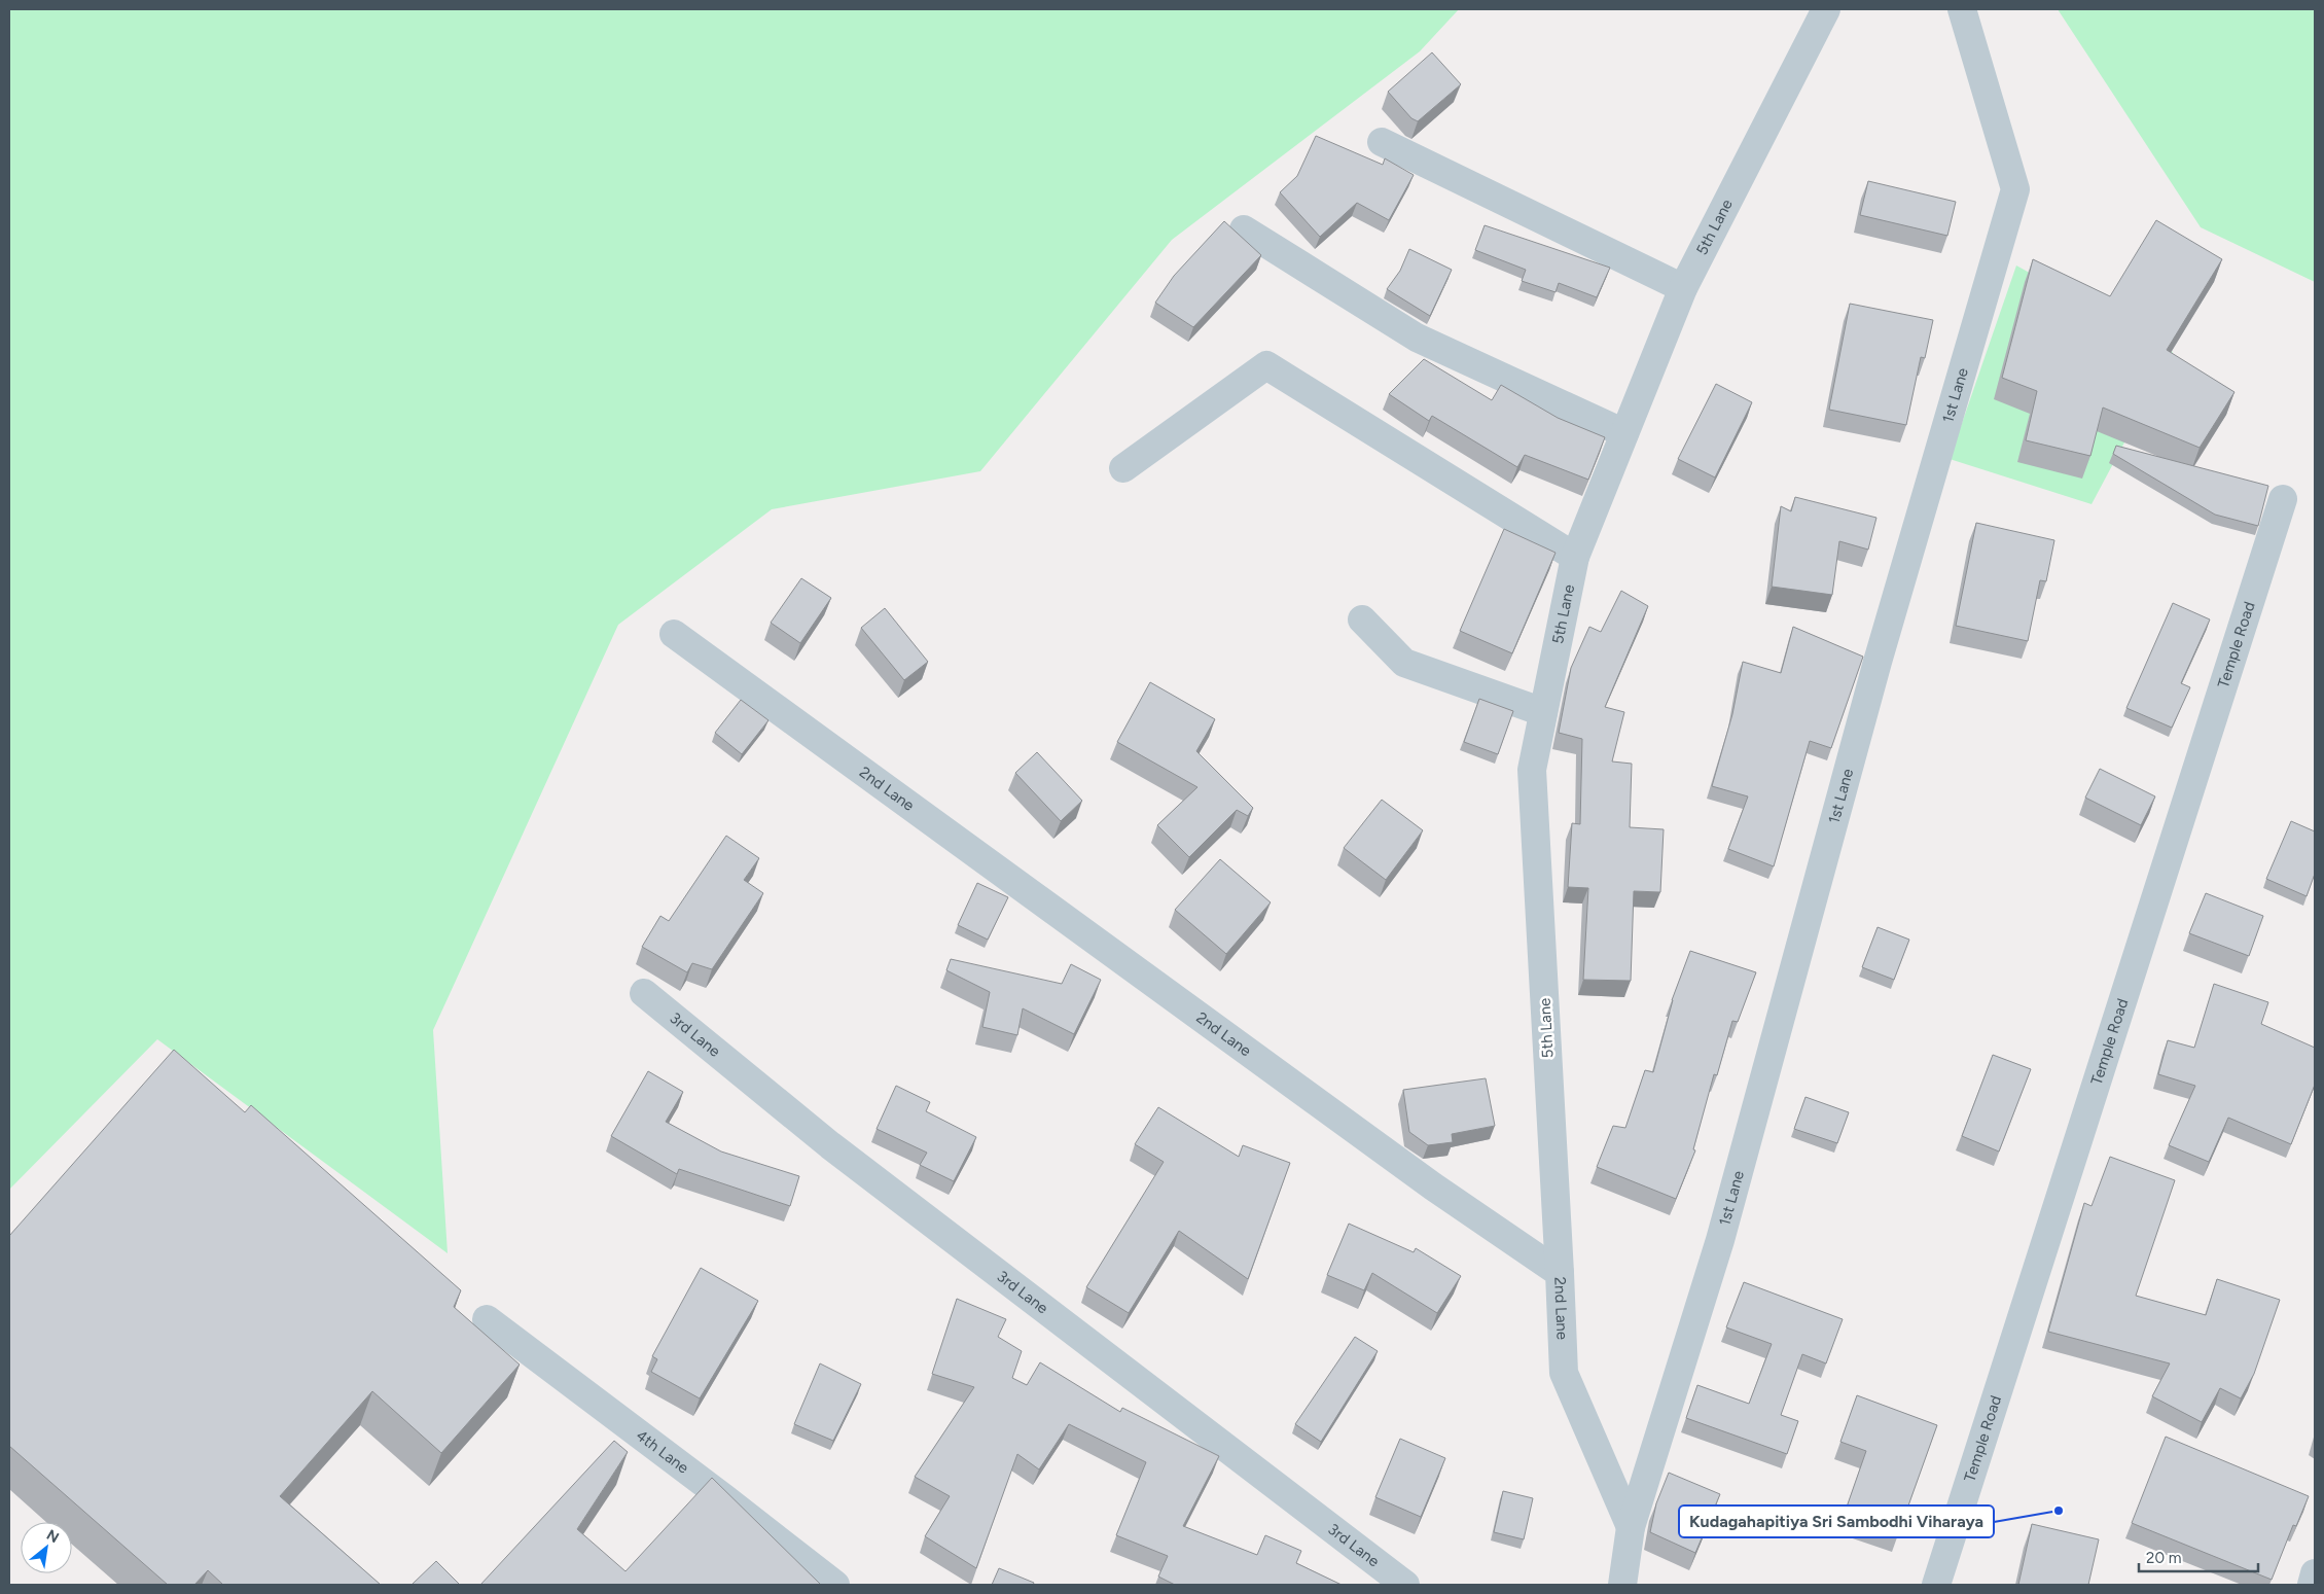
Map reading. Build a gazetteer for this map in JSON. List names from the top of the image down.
{
  "streets": {
    "street": [
      "5th Lane",
      "1st Lane",
      "Temple Road",
      "2nd Lane",
      "3rd Lane",
      "4th Lane"
    ]
  },
  "crossings": [
    ["5th Lane", "2nd Lane"],
    ["1st Lane", "2nd Lane"]
  ],
  "places": ["Kudagahapitiya Sri Sambodhi Viharaya"],
  "scale_bar": "20 m",
  "north": "top right"
}
